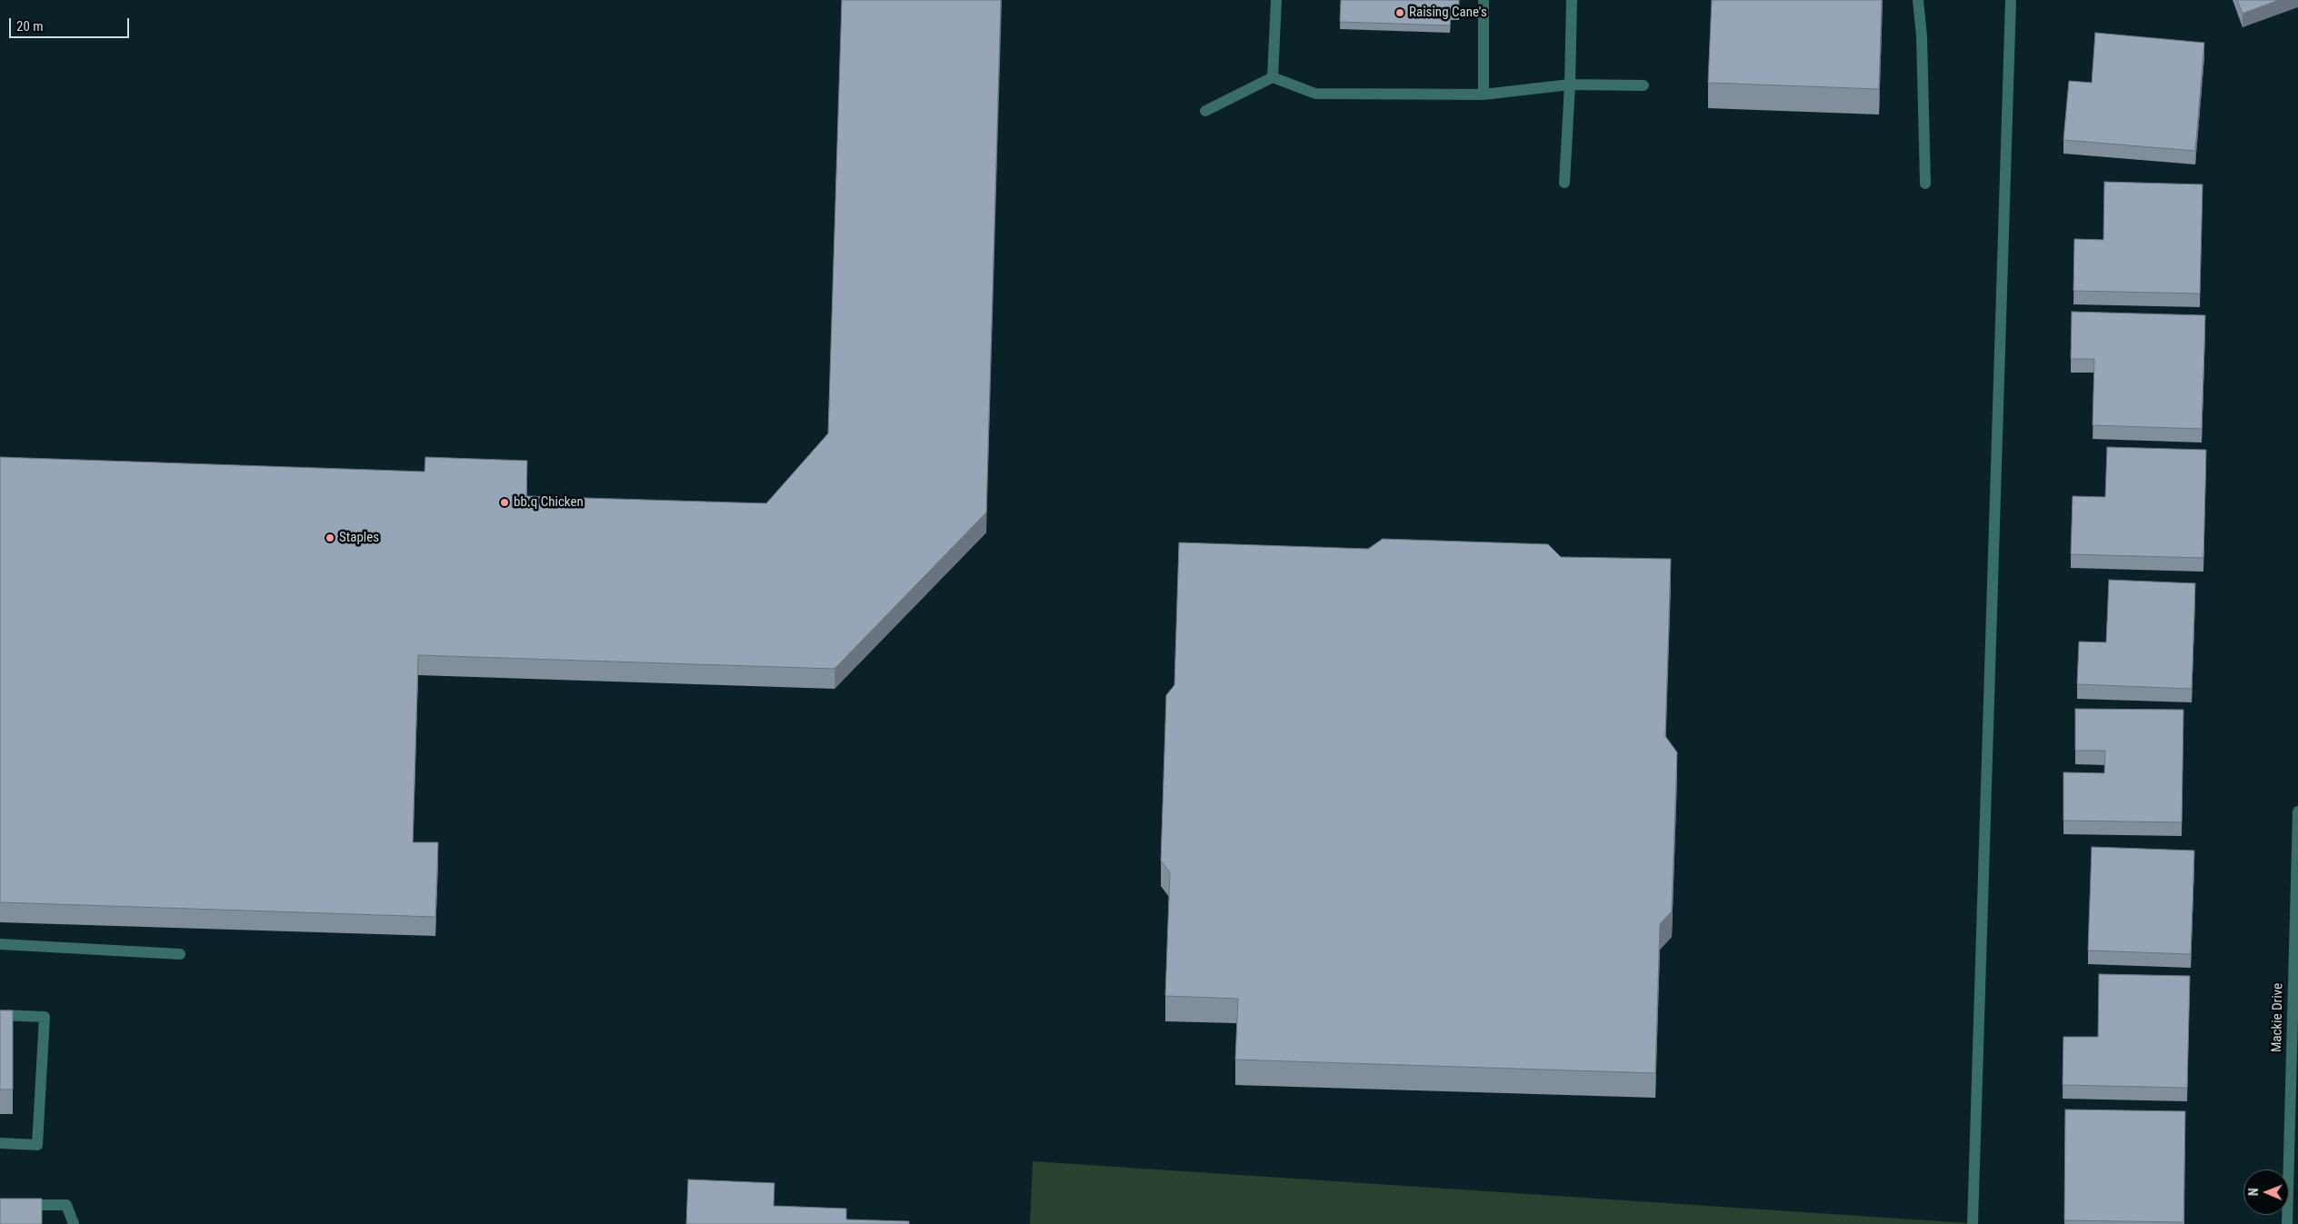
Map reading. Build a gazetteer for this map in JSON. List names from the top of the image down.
{
  "streets": {
    "street": ["Mackie Drive"]
  },
  "places": ["Raising Cane's", "bb.q Chicken", "Staples"],
  "scale_bar": "20 m",
  "north": "left"
}
